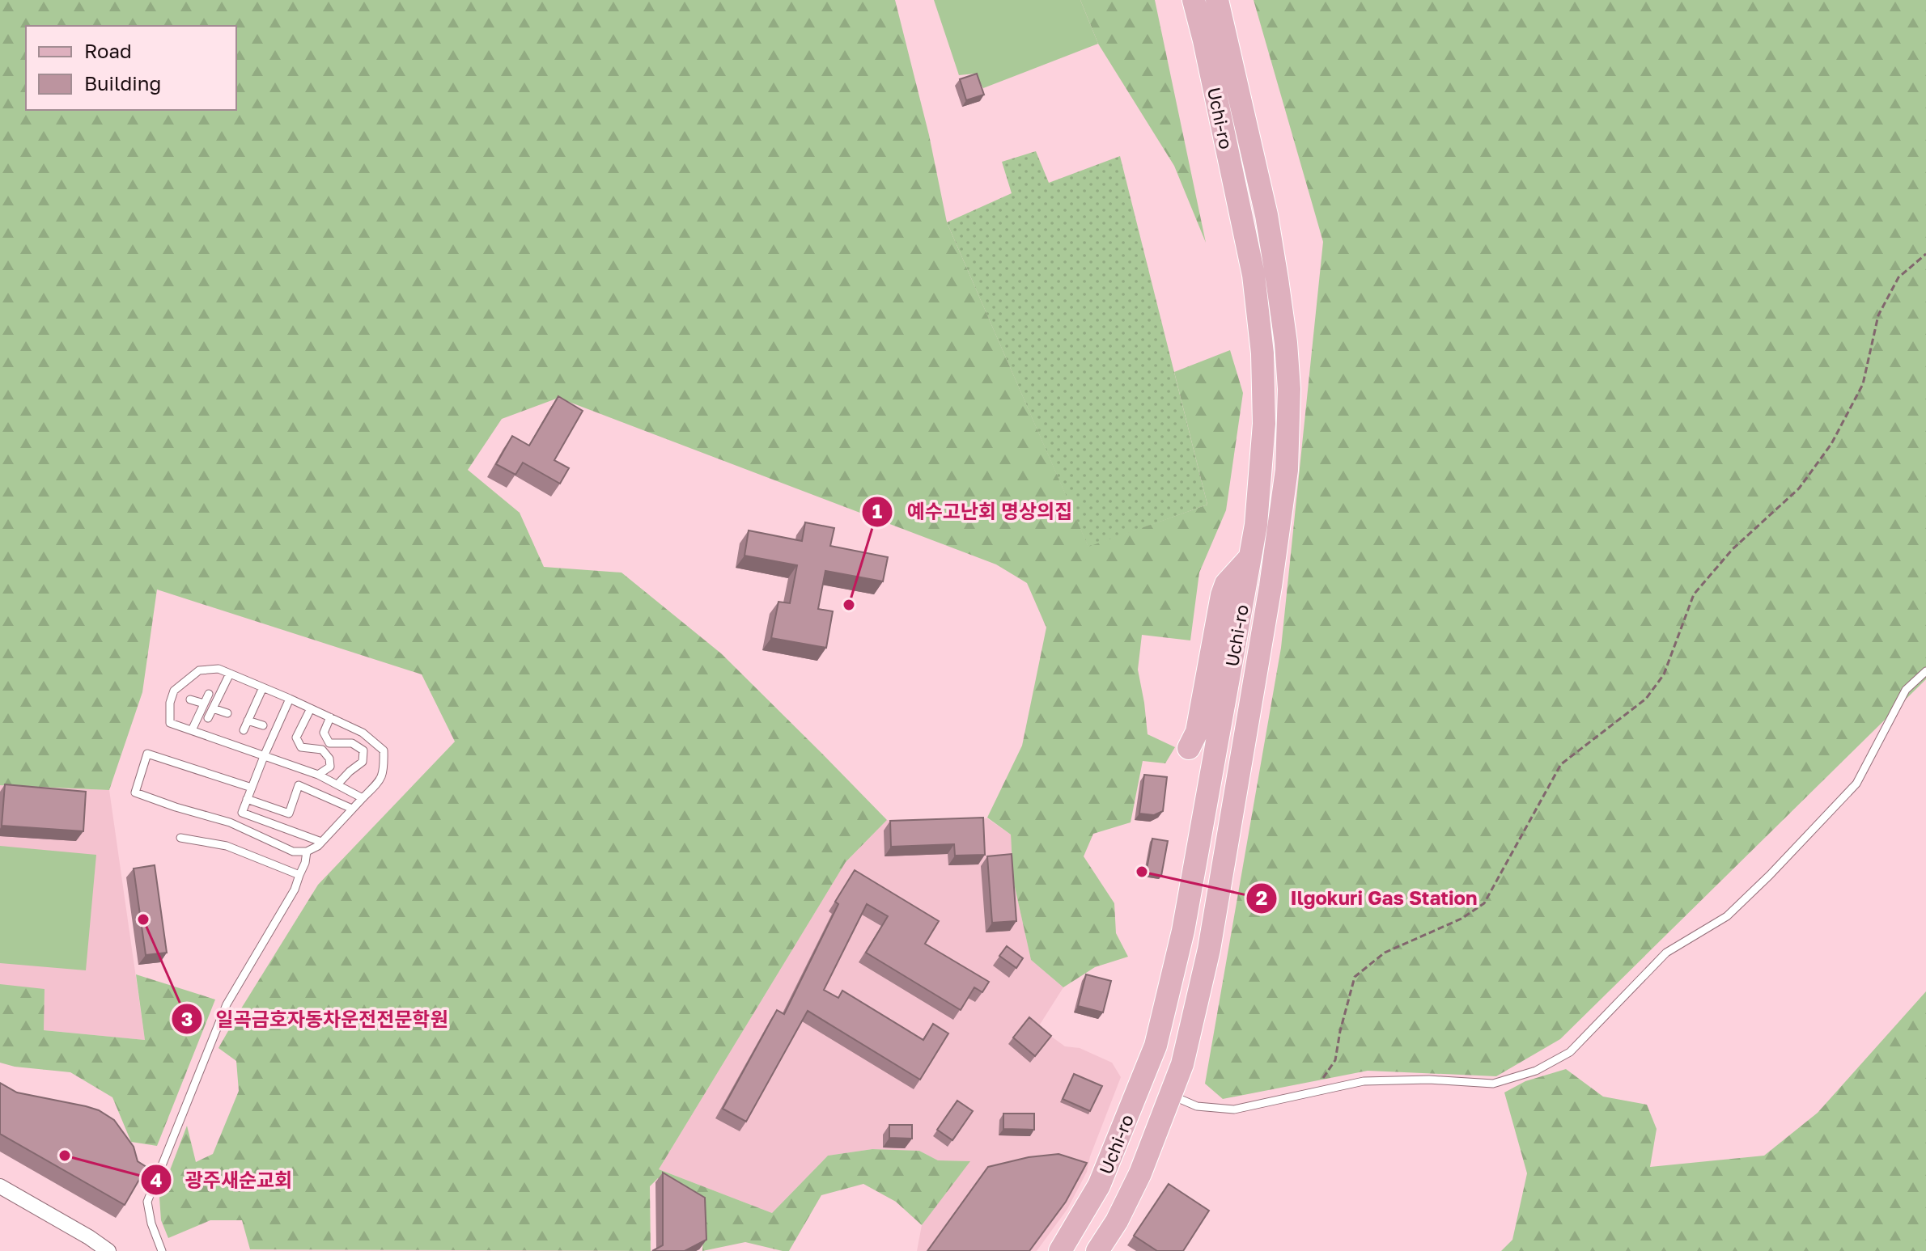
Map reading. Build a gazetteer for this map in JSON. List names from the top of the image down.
{
  "streets": {
    "main road": ["Uchi-ro"]
  },
  "places": [
    "예수고난회 명상의집",
    "Ilgokuri Gas Station",
    "일곡금호자동차운전전문학원",
    "광주새순교회"
  ],
  "legend": ["Road", "Building"]
}
